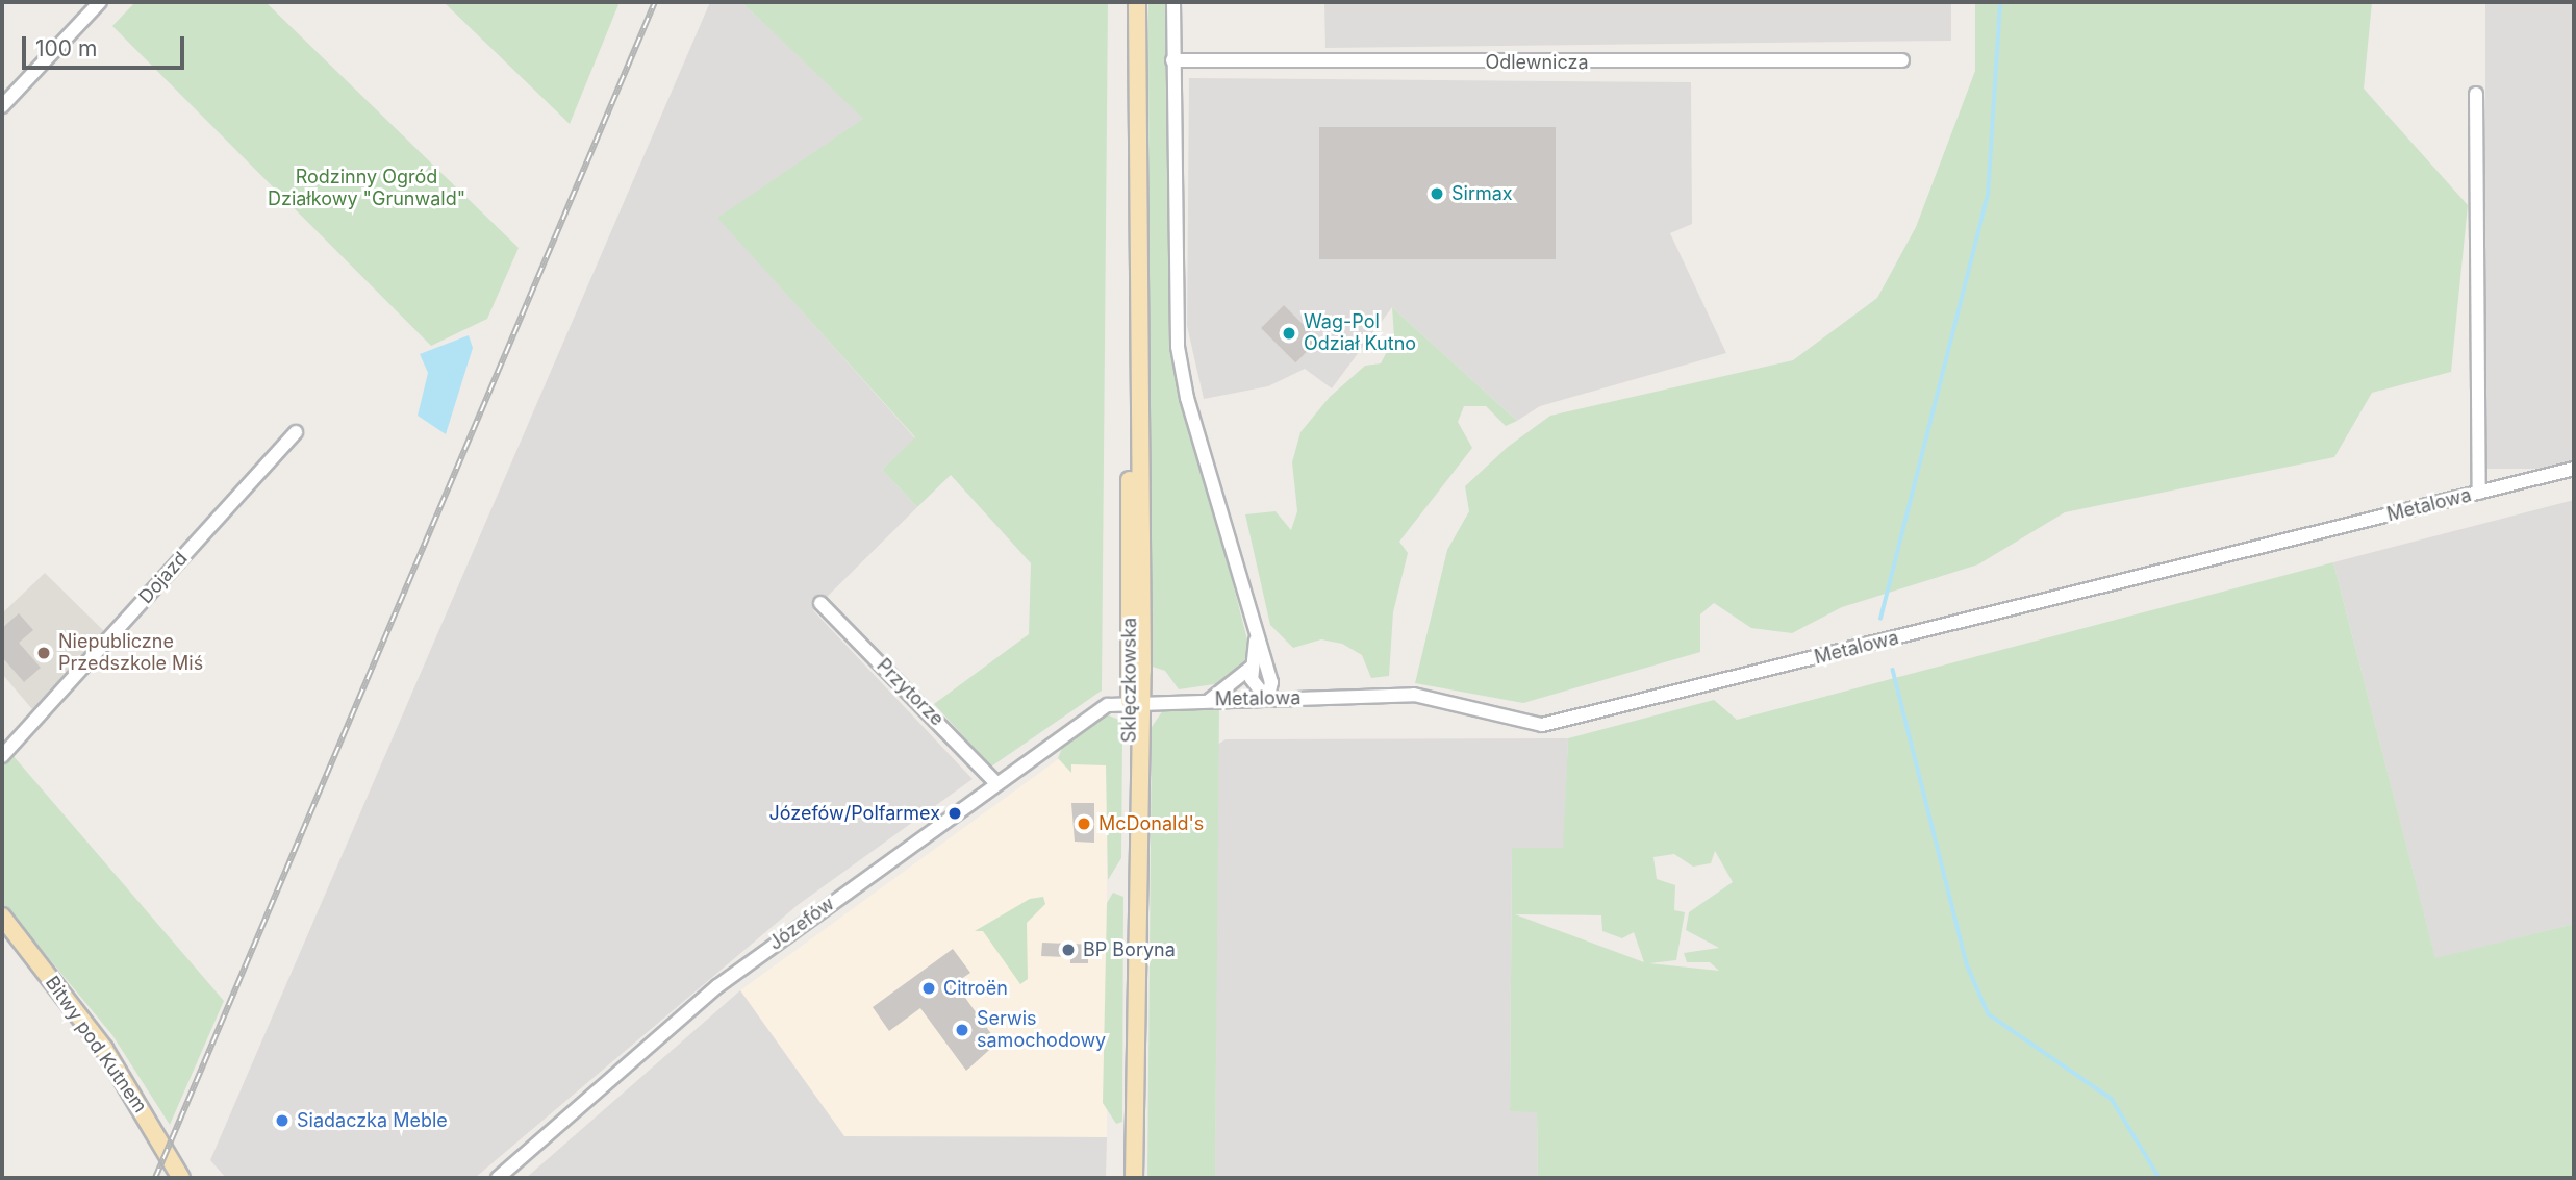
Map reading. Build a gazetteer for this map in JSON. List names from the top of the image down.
{
  "streets": {
    "main road": ["Sklęczkowska", "Bitwy pod Kutnem"],
    "street": [
      "Odlewnicza",
      "Metalowa",
      "Dojazd",
      "Przytorze",
      "Józefów"
    ]
  },
  "crossings": [
    ["Metalowa", "Sklęczkowska"],
    ["Metalowa", "Józefów"],
    ["Sklęczkowska", "Józefów"],
    ["Przytorze", "Józefów"]
  ],
  "parks": ["Rodzinny Ogród Działkowy \"Grunwald\""],
  "places": [
    "Sirmax",
    "Wag-Pol Odział Kutno",
    "Niepubliczne Przedszkole Miś",
    "Józefów/Polfarmex",
    "McDonald's",
    "BP Boryna",
    "Citroën",
    "Serwis samochodowy",
    "Siadaczka Meble"
  ],
  "scale_bar": "100 m"
}
